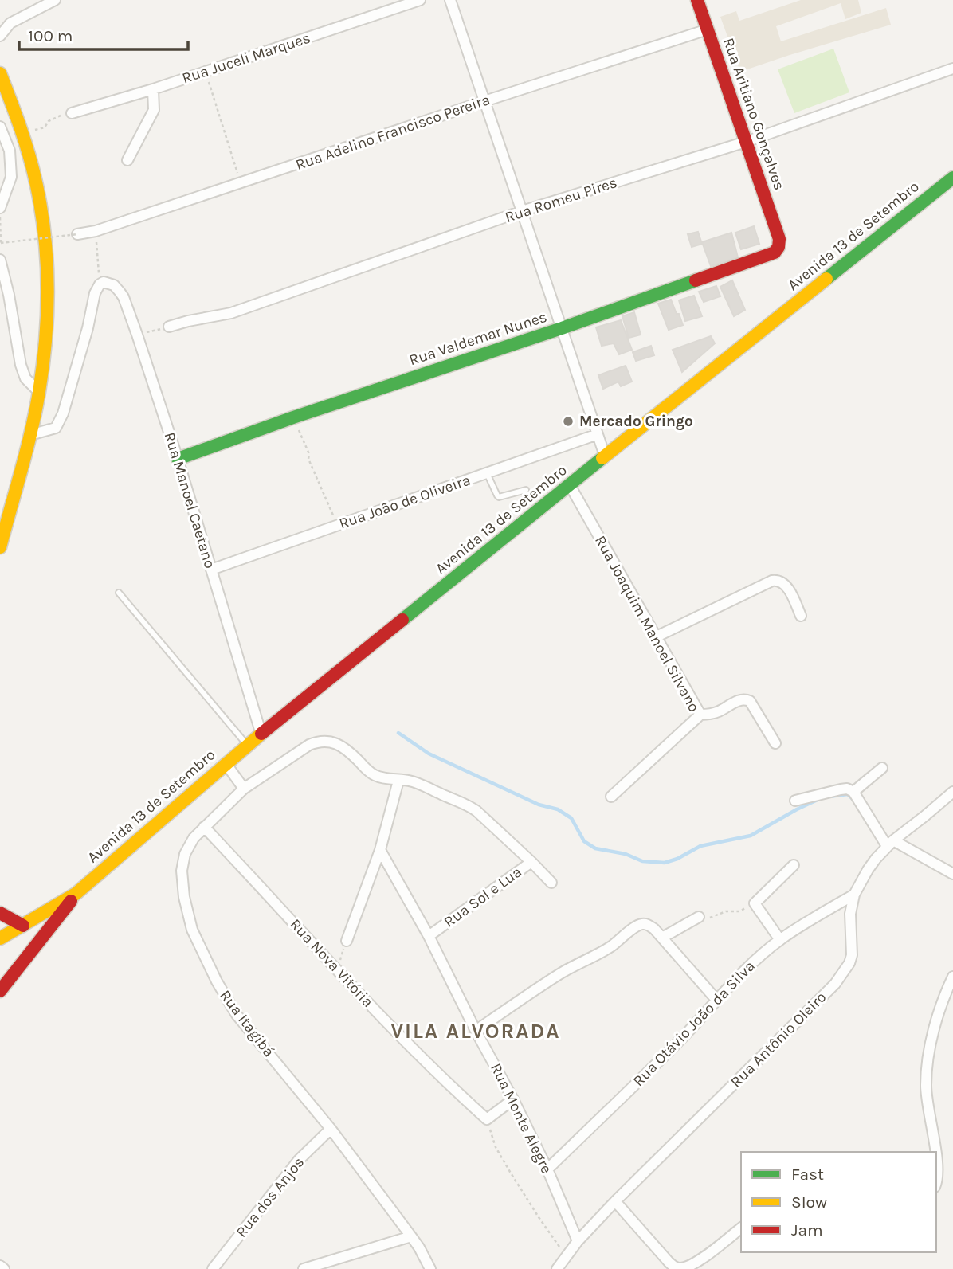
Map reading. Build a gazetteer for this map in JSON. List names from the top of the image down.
{
  "streets": {
    "main road": ["Rua Aritiano Gonçalves", "Avenida 13 de Setembro", "Rua Valdemar Nunes"],
    "street": [
      "Rua Juceli Marques",
      "Rua Adelino Francisco Pereira",
      "Rua Romeu Pires",
      "Rua Manoel Caetano",
      "Rua João de Oliveira",
      "Rua Joaquim Manoel Silvano",
      "Rua Sol e Lua",
      "Rua Nova Vitória",
      "Rua Itagibá",
      "Rua Otávio João da Silva",
      "Rua Antônio Oleiro",
      "Rua Monte Alegre",
      "Rua dos Anjos"
    ]
  },
  "crossings": [
    ["Rua Aritiano Gonçalves", "Rua Adelino Francisco Pereira"],
    ["Rua Aritiano Gonçalves", "Rua Romeu Pires"],
    ["Rua Aritiano Gonçalves", "Rua Valdemar Nunes"],
    ["Avenida 13 de Setembro", "Rua Manoel Caetano"],
    ["Avenida 13 de Setembro", "Rua Joaquim Manoel Silvano"],
    ["Rua Valdemar Nunes", "Rua Manoel Caetano"],
    ["Rua Manoel Caetano", "Rua João de Oliveira"],
    ["Rua Sol e Lua", "Rua Itagibá"],
    ["Rua Sol e Lua", "Rua Monte Alegre"],
    ["Rua Nova Vitória", "Rua Itagibá"],
    ["Rua Itagibá", "Rua dos Anjos"],
    ["Rua Otávio João da Silva", "Rua Antônio Oleiro"],
    ["Rua Otávio João da Silva", "Rua Monte Alegre"],
    ["Rua Antônio Oleiro", "Rua Monte Alegre"]
  ],
  "districts": ["VILA ALVORADA"],
  "places": ["Mercado Gringo"],
  "legend": ["Fast", "Slow", "Jam"],
  "scale_bar": "100 m"
}
